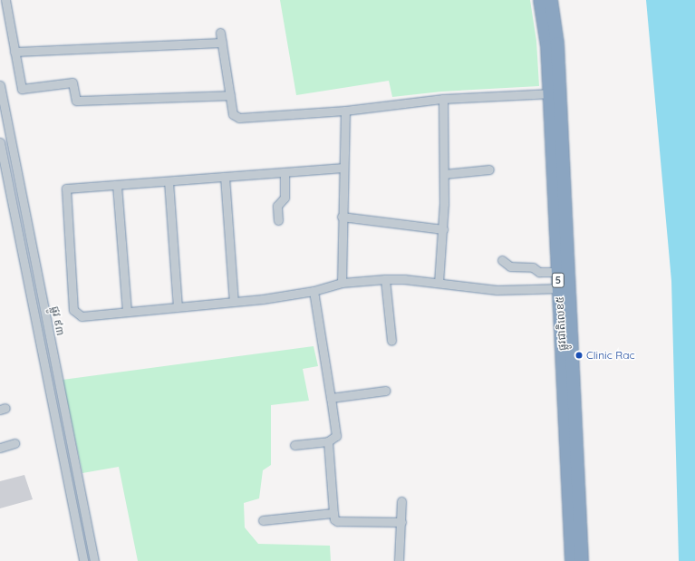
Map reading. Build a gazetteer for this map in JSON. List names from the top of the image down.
{
  "streets": {
    "highway": ["5", "ផ្លូវជាតិលេខ៥"],
    "street": ["ផ្លូវ ៩៣"]
  },
  "places": ["Clinic Rac"]
}
